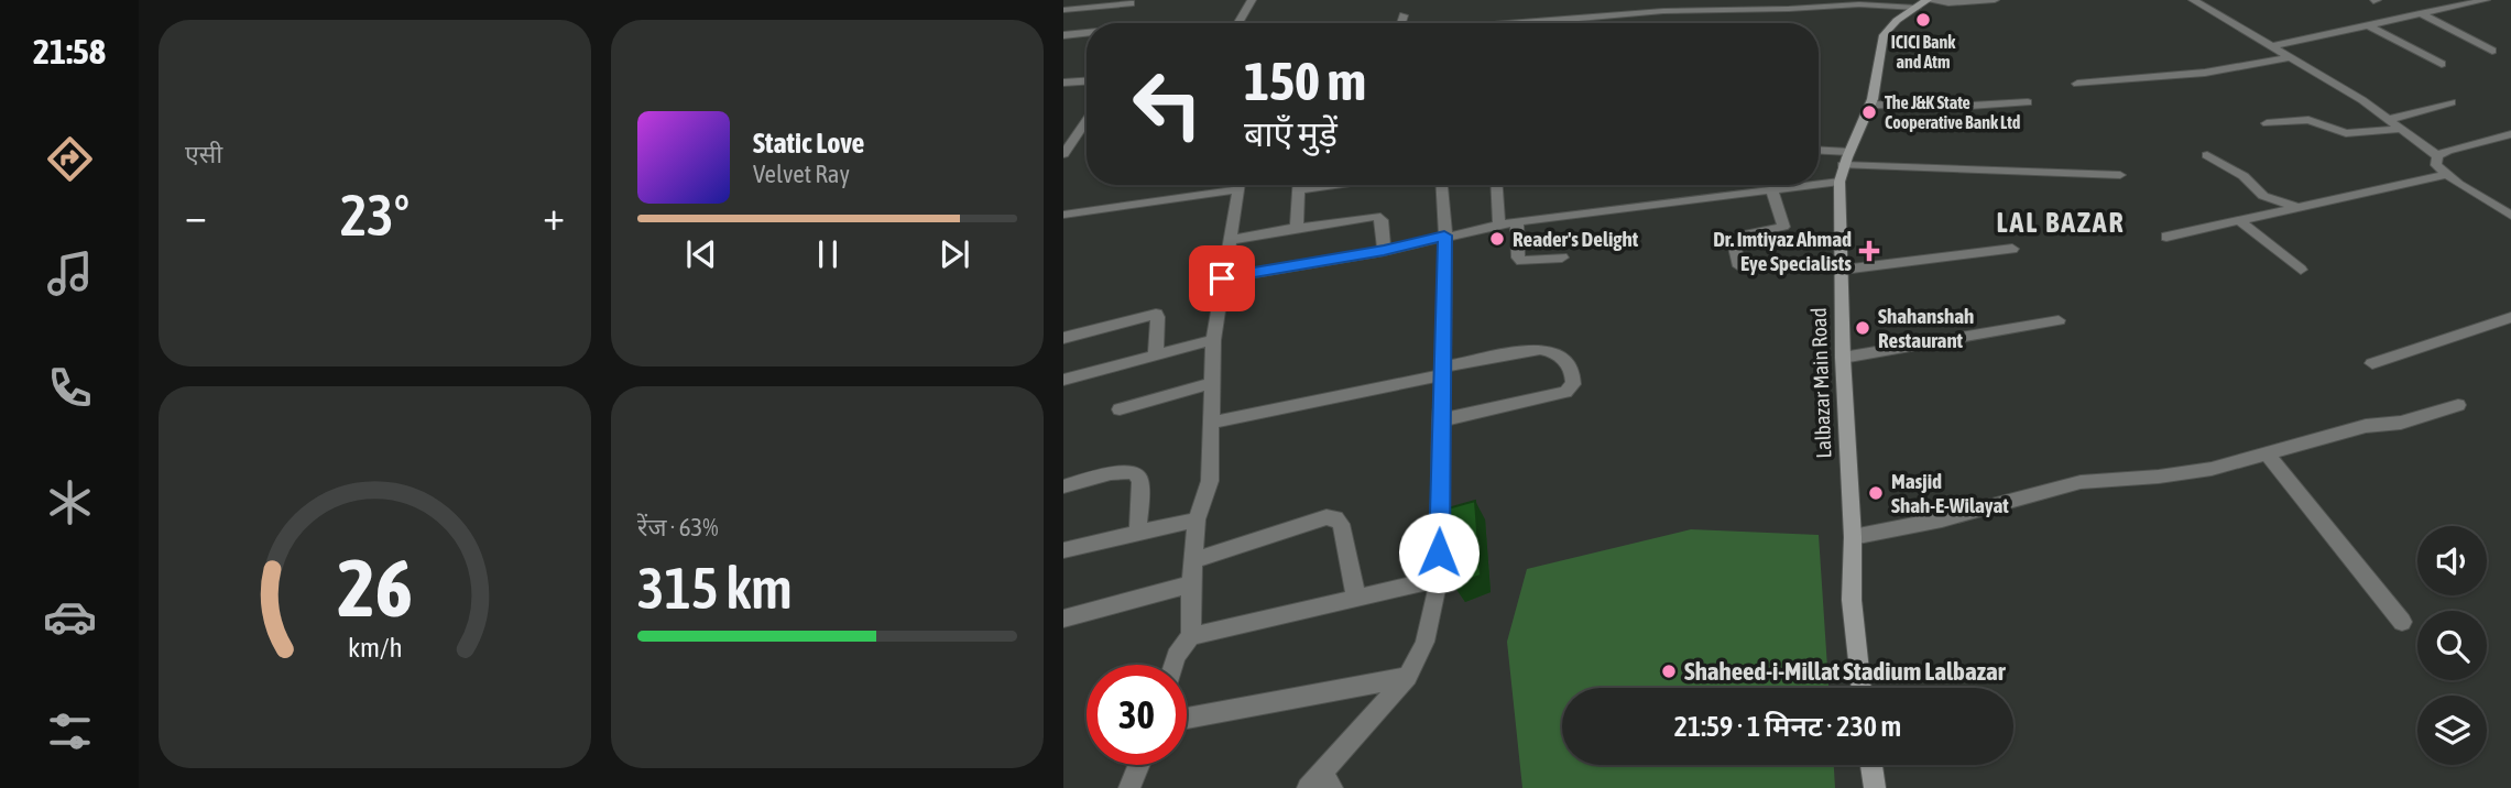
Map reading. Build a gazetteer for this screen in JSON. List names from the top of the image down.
{
  "streets": {
    "main road": ["Lalbazar Main Road"]
  },
  "districts": ["LAL BAZAR"],
  "places": {
    "other": [
      "ICICI Bank and Atm",
      "The J&K State Cooperative Bank Ltd",
      "Reader's Delight",
      "Shahanshah Restaurant",
      "Masjid Shah-E-Wilayat",
      "Shaheed-i-Millat Stadium Lalbazar"
    ],
    "health": ["Dr. Imtiyaz Ahmad Eye Specialists"]
  },
  "page": {
    "tabs": "21:58",
    "tile": [
      "एसी",
      ["रेंज · 63%", "315 km"]
    ],
    "turn": ["150 m", "बाएँ मुड़ें"],
    "song": ["Static Love", "Velvet Ray"],
    "heat": ["−", "23°", "+"],
    "limit": "30",
    "trip": "21:59 · 1 मिनट · 230 m",
    "gauge": ["26", "km/h"]
  }
}
